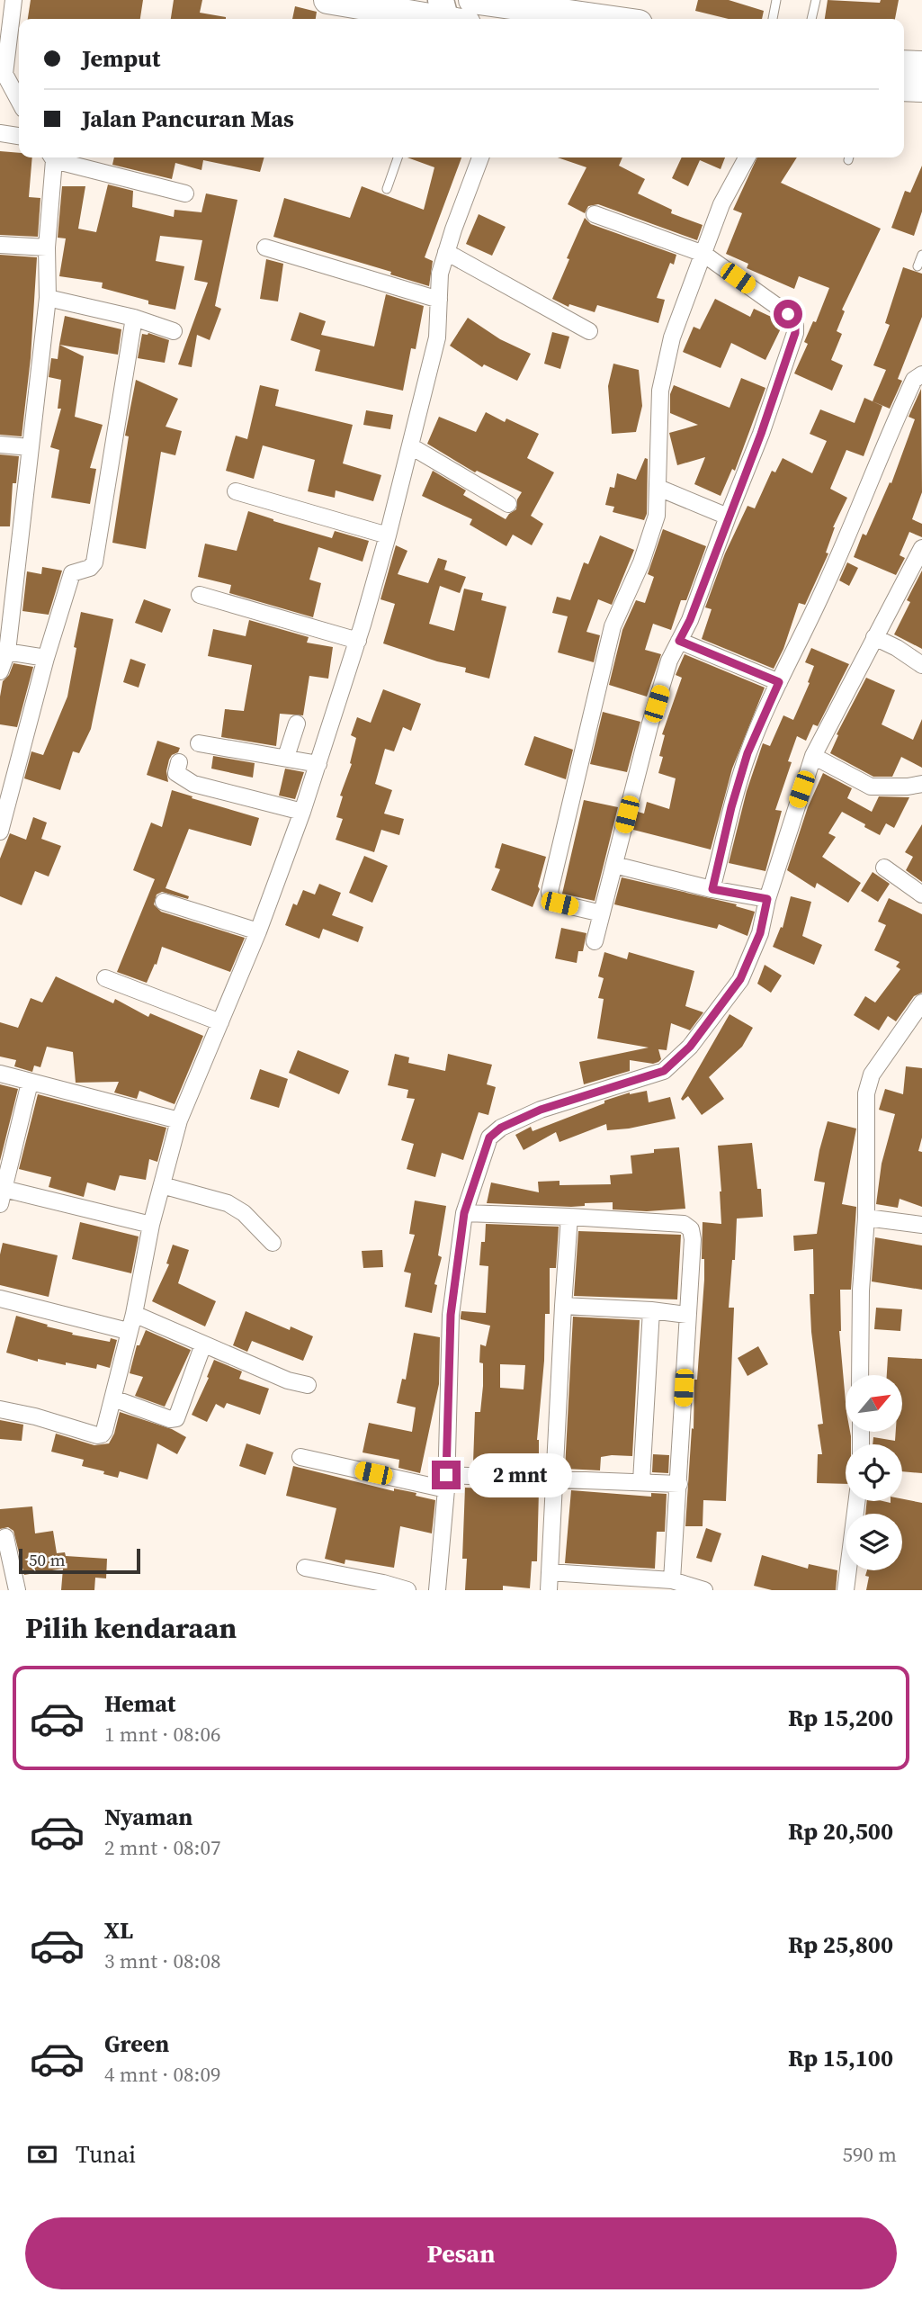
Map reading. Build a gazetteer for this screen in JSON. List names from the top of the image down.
{
  "scale_bar": "50 m",
  "north": "top right",
  "page": {
    "banner": ["Jemput", "Jalan Pancuran Mas"],
    "bubble": "2 mnt",
    "scale": "50 m",
    "heading": "Pilih kendaraan",
    "list": [
      {
        "name": "Hemat",
        "note": "1 mnt · 08:06",
        "value": "Rp 15,200"
      },
      {
        "name": "Nyaman",
        "note": "2 mnt · 08:07",
        "value": "Rp 20,500"
      },
      {
        "name": "XL",
        "note": "3 mnt · 08:08",
        "value": "Rp 25,800"
      },
      {
        "name": "Green",
        "note": "4 mnt · 08:09",
        "value": "Rp 15,100"
      }
    ],
    "pay": ["Tunai", "590 m"],
    "buttons": "Pesan"
  }
}
